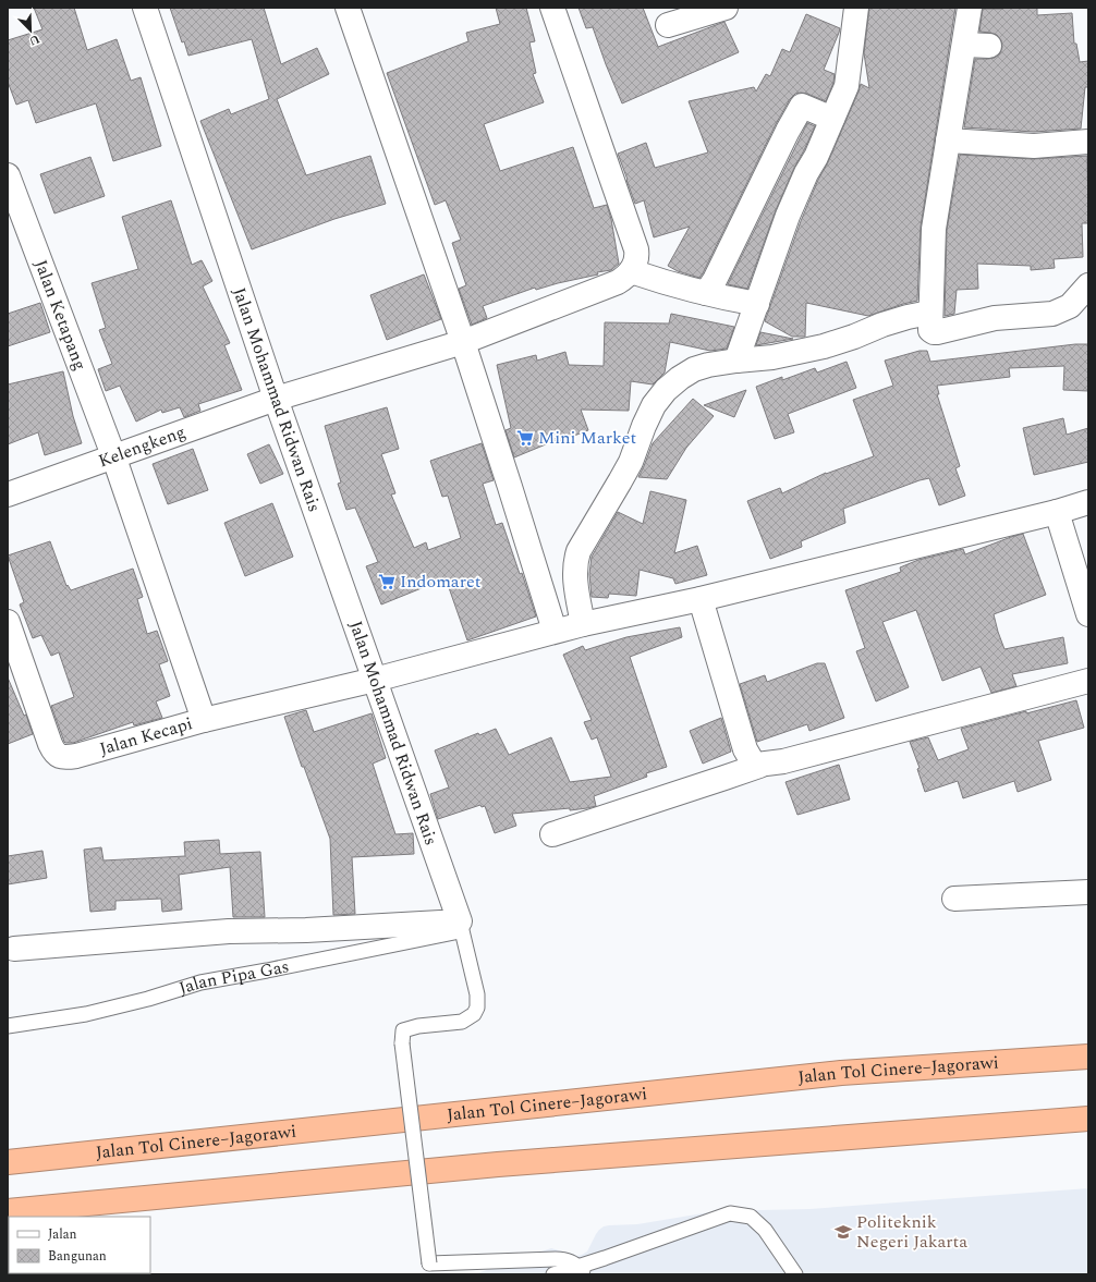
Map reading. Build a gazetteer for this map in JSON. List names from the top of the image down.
{
  "streets": {
    "highway": ["Jalan Tol Cinere–Jagorawi"],
    "street": [
      "Jalan Ketapang",
      "Jalan Mohammad Ridwan Rais",
      "Kelengkeng",
      "Jalan Kecapi",
      "Jalan Pipa Gas"
    ]
  },
  "crossings": [
    ["Jalan Ketapang", "Kelengkeng"],
    ["Jalan Ketapang", "Jalan Kecapi"],
    ["Jalan Mohammad Ridwan Rais", "Kelengkeng"],
    ["Jalan Mohammad Ridwan Rais", "Jalan Pipa Gas"],
    ["Kelengkeng", "Jalan Kecapi"]
  ],
  "places": {
    "supermarket": ["Mini Market", "Indomaret"],
    "school or university": ["Politeknik Negeri Jakarta"]
  },
  "legend": ["Jalan", "Bangunan"],
  "north": "bottom right"
}
